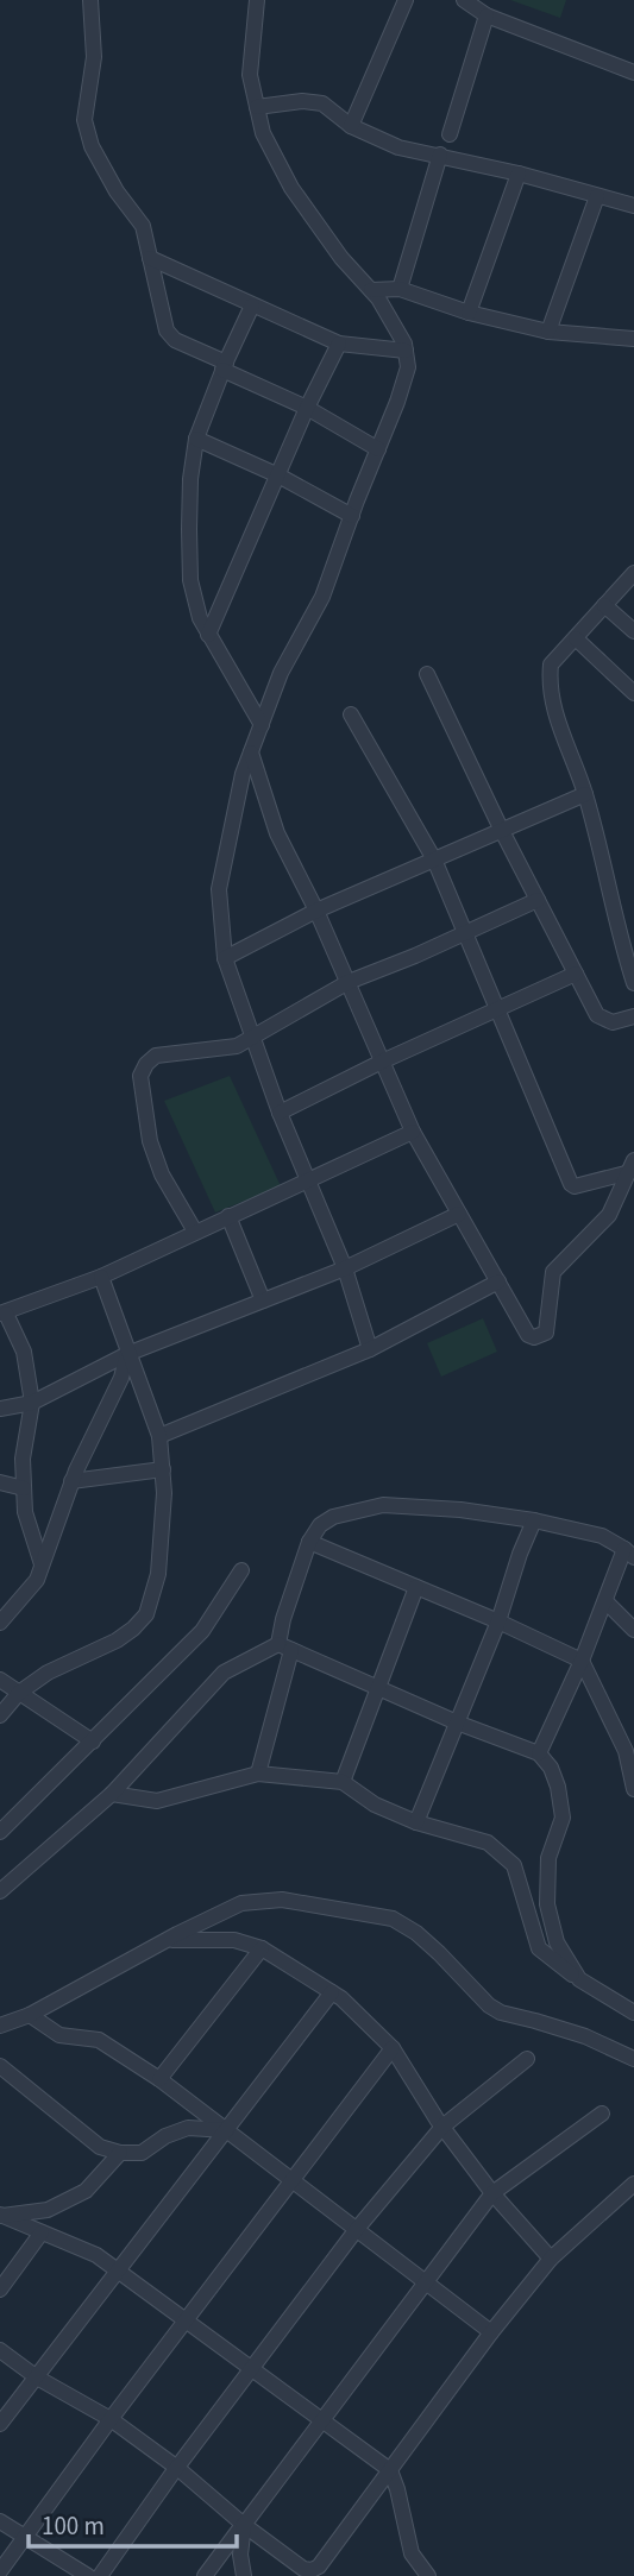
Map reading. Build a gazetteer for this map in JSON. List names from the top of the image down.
{
  "scale_bar": "100 m"
}
